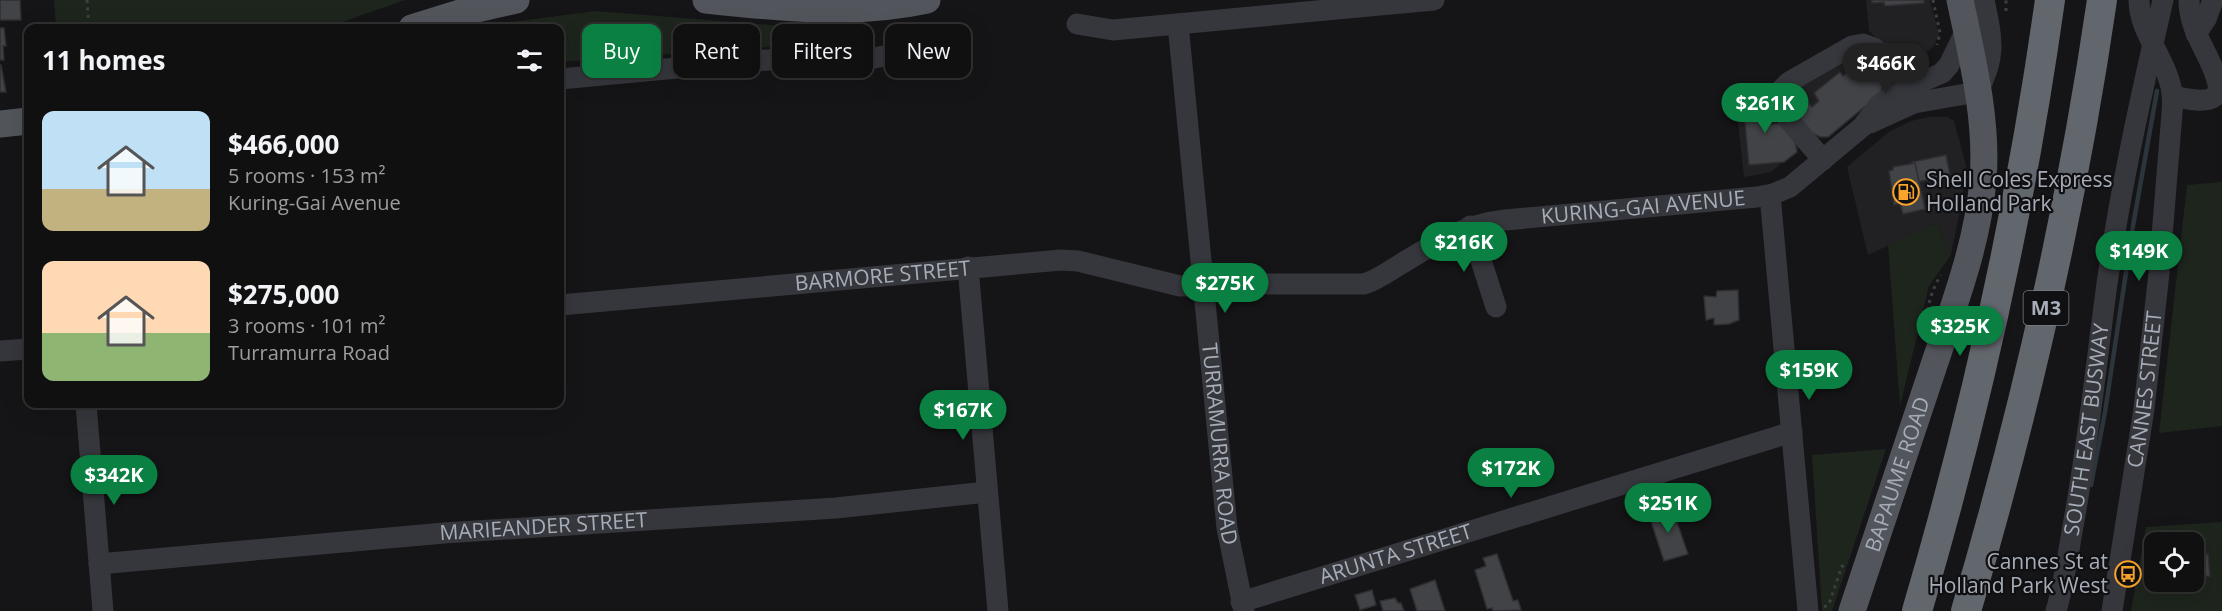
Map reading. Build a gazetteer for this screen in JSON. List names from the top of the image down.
{
  "streets": {
    "highway": ["M3"],
    "main road": ["BAPAUME ROAD"],
    "street": [
      "KURING-GAI AVENUE",
      "BARMORE STREET",
      "CANNES STREET",
      "SOUTH EAST BUSWAY",
      "TURRAMURRA ROAD",
      "MARIEANDER STREET",
      "ARUNTA STREET"
    ]
  },
  "crossings": [
    ["KURING-GAI AVENUE", "BARMORE STREET"],
    ["KURING-GAI AVENUE", "TURRAMURRA ROAD"],
    ["KURING-GAI AVENUE", "BAPAUME ROAD"],
    ["BARMORE STREET", "TURRAMURRA ROAD"],
    ["TURRAMURRA ROAD", "ARUNTA STREET"]
  ],
  "places": {
    "fuel station": ["Shell Coles Express Holland Park"],
    "bus stop": ["Cannes St at Holland Park West"]
  },
  "page": {
    "chip": [
      "Buy",
      "Rent",
      "Filters",
      "New"
    ],
    "heading": "11 homes",
    "price": [
      "$466K",
      "$261K",
      "$216K",
      "$149K",
      "$275K",
      "$325K",
      "$159K",
      "$167K",
      "$172K",
      "$342K",
      "$251K"
    ],
    "list": [
      {
        "name": "$466,000",
        "note": "5 rooms · 153 m² · Kuring-Gai Avenue"
      },
      {
        "name": "$275,000",
        "note": "3 rooms · 101 m² · Turramurra Road"
      }
    ]
  }
}
